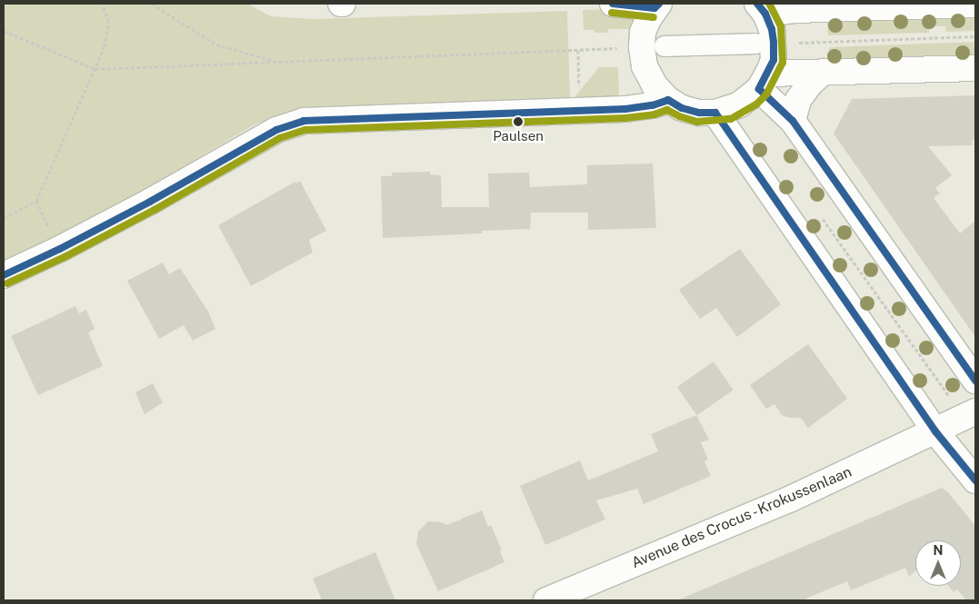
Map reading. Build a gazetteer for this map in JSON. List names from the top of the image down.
{
  "streets": {
    "main road": ["Avenue des Crocus - Krokussenlaan"]
  },
  "places": ["Paulsen"],
  "north": "top"
}
